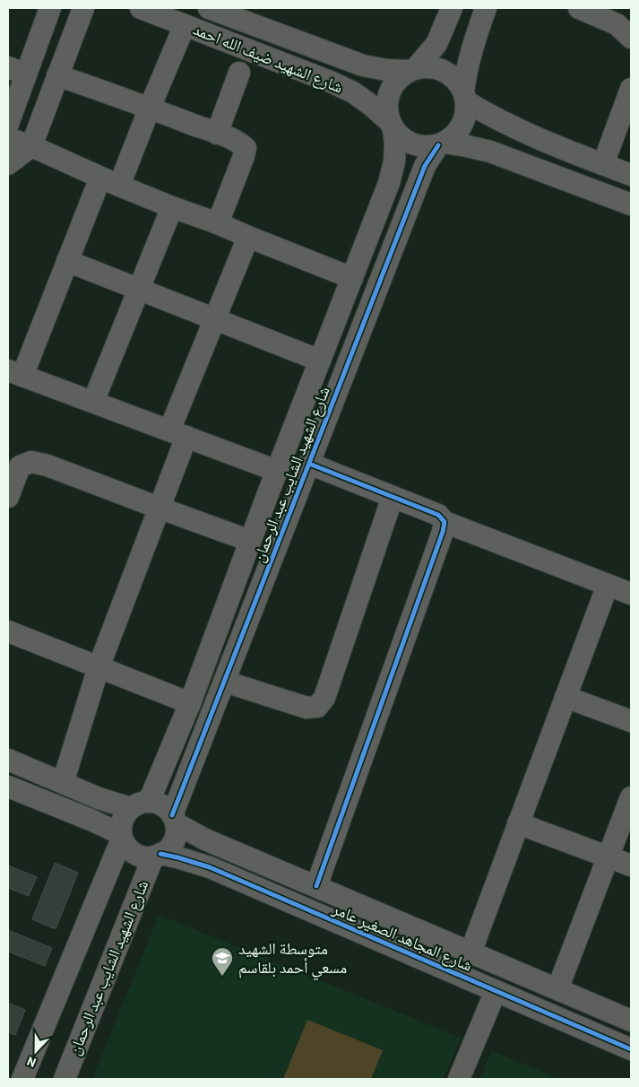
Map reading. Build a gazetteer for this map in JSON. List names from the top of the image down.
{
  "streets": {
    "street": ["شارع الشهيد ضيف الله احمد", "شارع الشهيد الشايب عبد الرحمان", "شارع المجاهد الصغير عامر"]
  },
  "crossings": [
    ["شارع الشهيد ضيف الله احمد", "شارع الشهيد الشايب عبد الرحمان"],
    ["شارع الشهيد الشايب عبد الرحمان", "شارع المجاهد الصغير عامر"]
  ],
  "places": {
    "school or university": ["متوسطة الشهيد مسعي أحمد بلقاسم"]
  },
  "north": "bottom"
}
